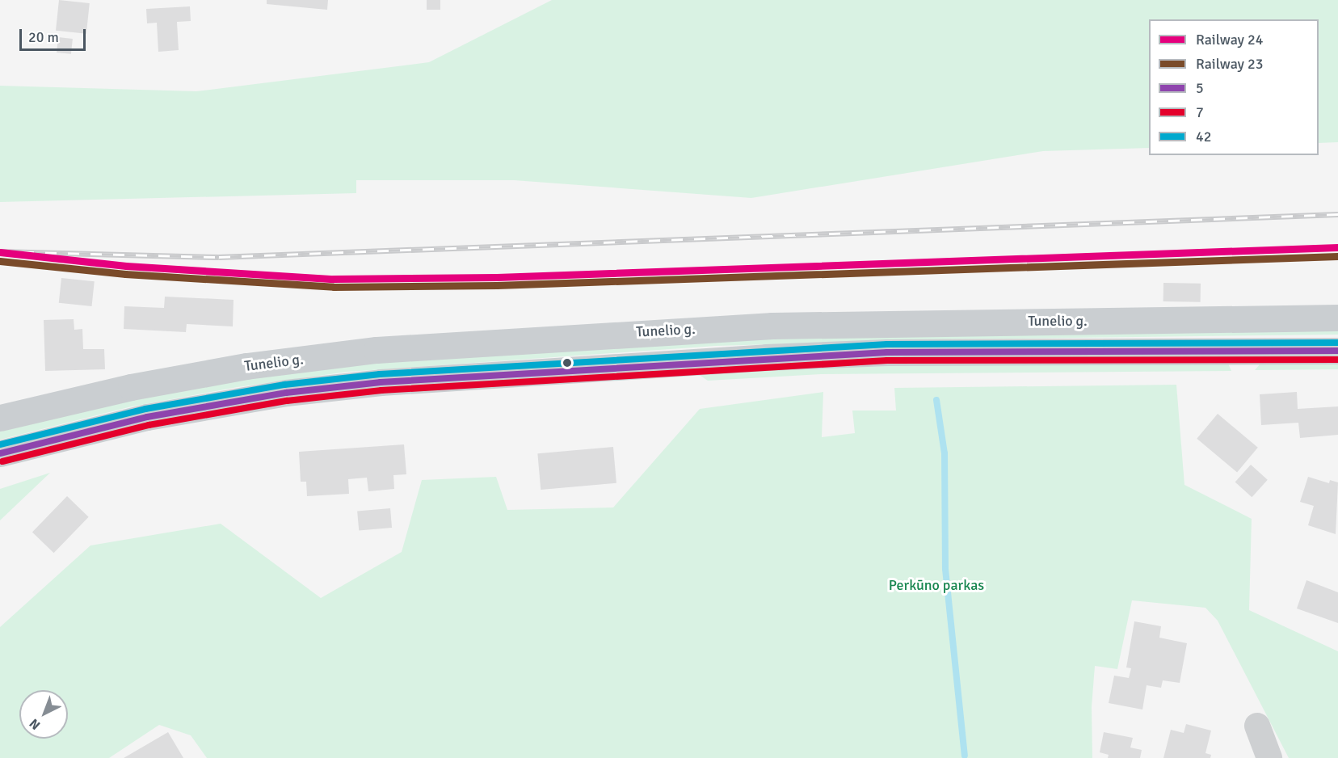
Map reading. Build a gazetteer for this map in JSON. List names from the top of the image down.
{
  "streets": {
    "main road": ["Tunelio g."]
  },
  "parks": ["Perkūno parkas"],
  "lines": [
    "rail line 24",
    "rail line 23",
    "transit line 42",
    "transit line 5",
    "transit line 7"
  ],
  "legend": [
    "Railway 24",
    "Railway 23",
    "5",
    "7",
    "42"
  ],
  "scale_bar": "20 m",
  "north": "bottom left"
}
